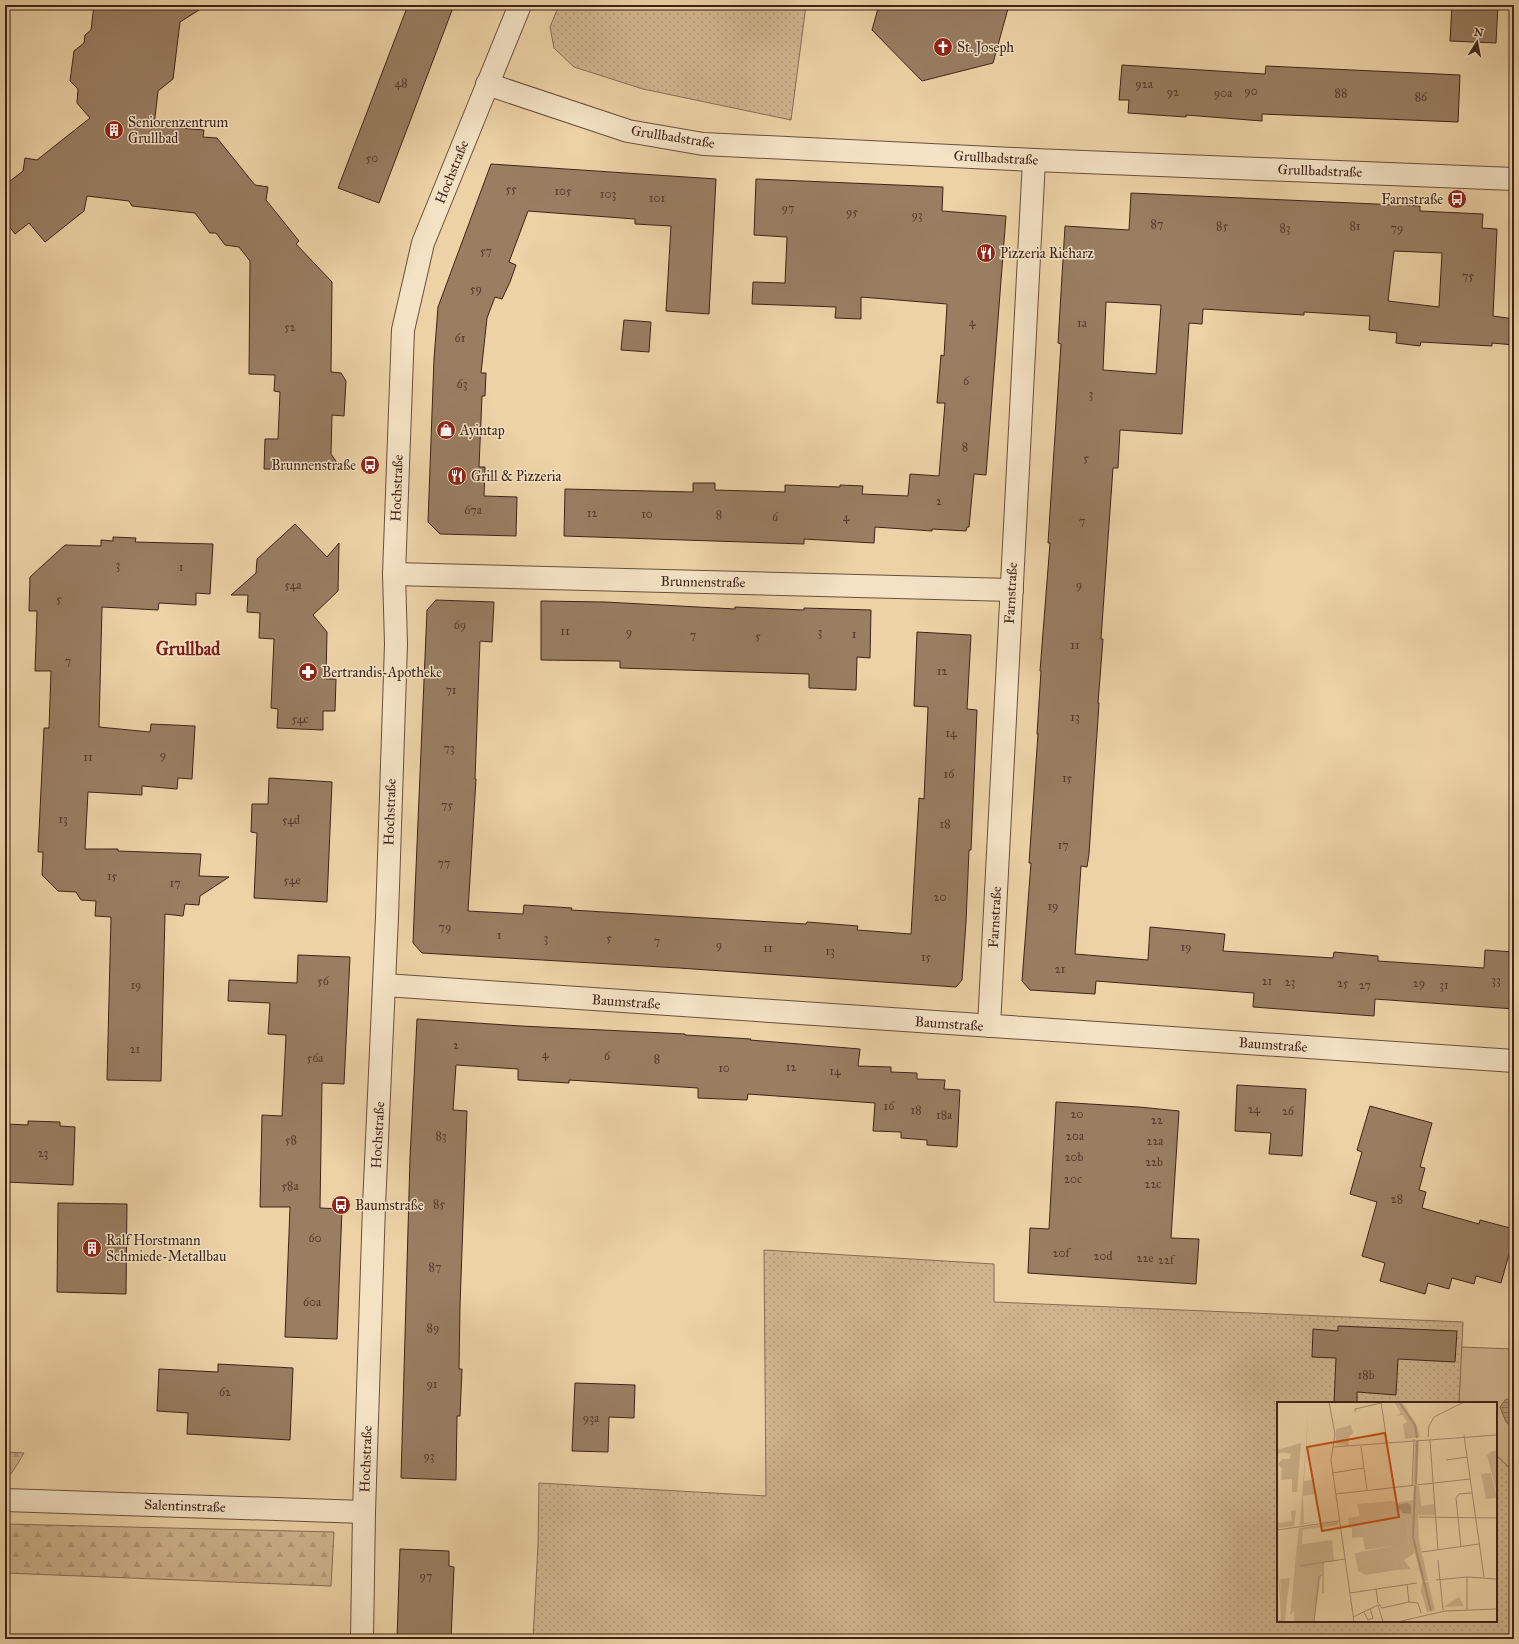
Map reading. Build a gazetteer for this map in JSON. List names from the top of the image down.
{
  "streets": {
    "street": [
      "Grullbadstraße",
      "Hochstraße",
      "Brunnenstraße",
      "Farnstraße",
      "Baumstraße",
      "Salentinstraße"
    ]
  },
  "crossings": [
    ["Grullbadstraße", "Hochstraße"],
    ["Grullbadstraße", "Farnstraße"],
    ["Hochstraße", "Brunnenstraße"],
    ["Hochstraße", "Baumstraße"],
    ["Hochstraße", "Salentinstraße"],
    ["Brunnenstraße", "Farnstraße"],
    ["Farnstraße", "Baumstraße"]
  ],
  "districts": ["Grullbad"],
  "places": {
    "church": ["St. Joseph"],
    "building": ["Seniorenzentrum Grullbad", "Ralf Horstmann Schmiede-Metallbau"],
    "bus stop": ["Farnstraße", "Brunnenstraße", "Baumstraße"],
    "restaurant": ["Pizzeria Richarz", "Grill & Pizzeria"],
    "shop": ["Ayintap"],
    "pharmacy": ["Bertrandis-Apotheke"]
  },
  "house_numbers": [
    "48",
    "92a",
    "90",
    "92",
    "90a",
    "88",
    "86",
    "50",
    "55",
    "105",
    "103",
    "101",
    "97",
    "95",
    "93",
    "87",
    "85",
    "81",
    "83",
    "79",
    "57",
    "75",
    "59",
    "4",
    "1a",
    "52",
    "61",
    "6",
    "63",
    "3",
    "8",
    "5",
    "2",
    "67a",
    "12",
    "10",
    "8",
    "6",
    "4",
    "7",
    "3",
    "1",
    "54a",
    "9",
    "5",
    "69",
    "11",
    "9",
    "3",
    "1",
    "7",
    "5",
    "11",
    "7",
    "12",
    "71",
    "13",
    "54c",
    "14",
    "73",
    "9",
    "11",
    "16",
    "15",
    "75",
    "13",
    "54d",
    "18",
    "17",
    "77",
    "15",
    "54e",
    "17",
    "20",
    "19",
    "79",
    "1",
    "3",
    "5",
    "7",
    "9",
    "19",
    "11",
    "13",
    "15",
    "21",
    "33",
    "56",
    "21",
    "23",
    "25",
    "29",
    "19",
    "27",
    "31",
    "2",
    "21",
    "4",
    "6",
    "56a",
    "8",
    "12",
    "10",
    "14",
    "16",
    "24",
    "18",
    "26",
    "20",
    "18a",
    "22",
    "83",
    "20a",
    "58",
    "22a",
    "23",
    "20b",
    "22b",
    "20c",
    "22c",
    "58a",
    "28",
    "85",
    "60",
    "20f",
    "20d",
    "22e",
    "22f",
    "87",
    "60a",
    "89",
    "18b",
    "91",
    "62",
    "93a",
    "93",
    "97"
  ],
  "north": "top"
}
